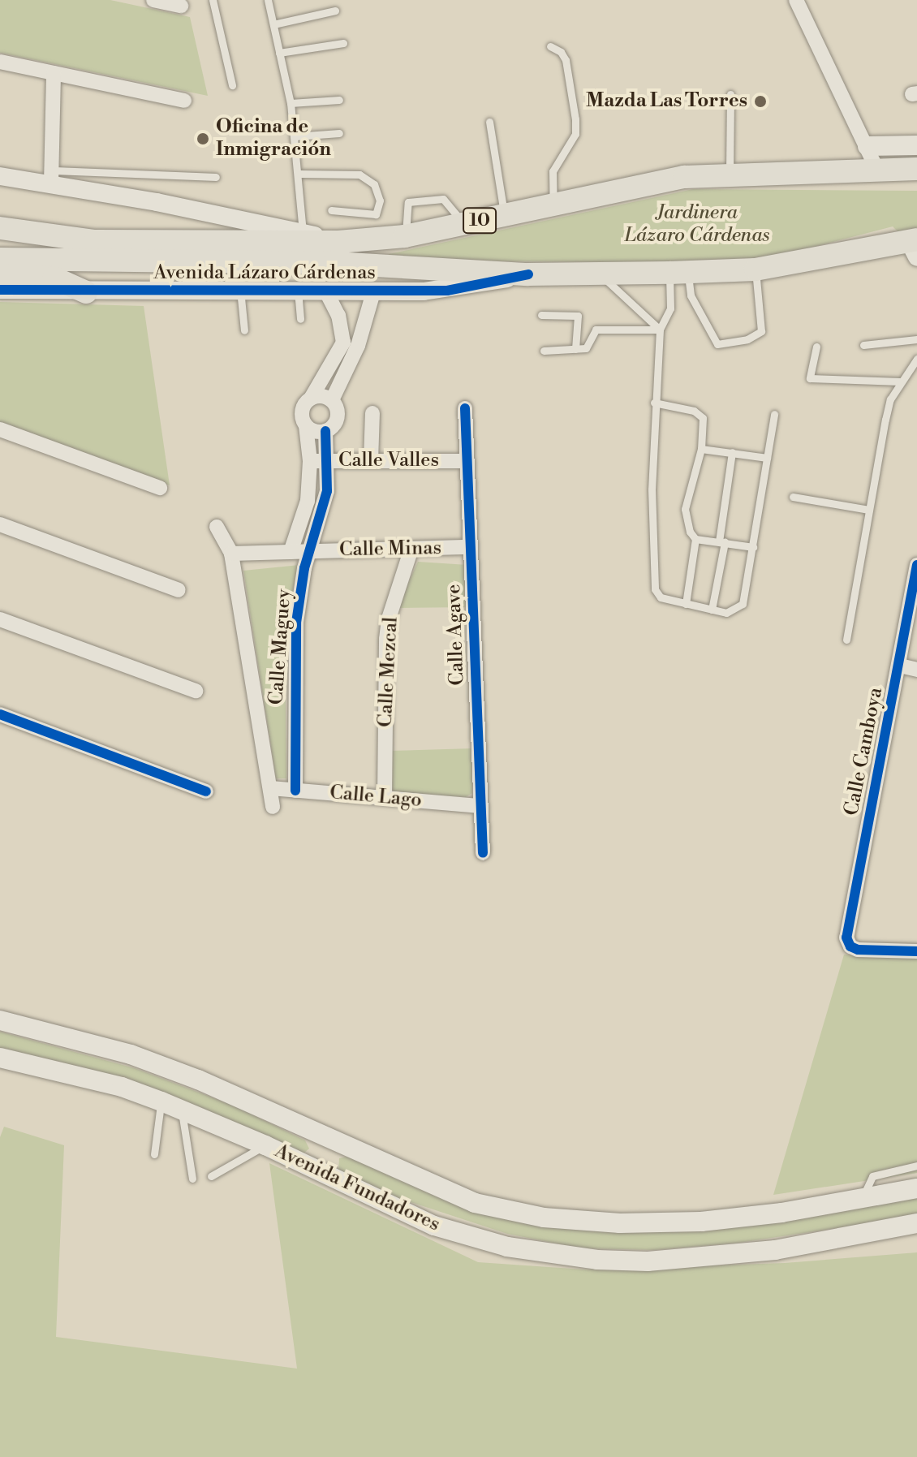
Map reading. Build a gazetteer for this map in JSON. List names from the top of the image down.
{
  "streets": {
    "highway": ["10", "Avenida Lázaro Cárdenas"],
    "main road": ["Avenida Fundadores"],
    "street": [
      "Calle Valles",
      "Calle Minas",
      "Calle Agave",
      "Calle Maguey",
      "Calle Mezcal",
      "Calle Camboya",
      "Calle Lago"
    ]
  },
  "crossings": [
    ["Calle Valles", "Calle Agave"],
    ["Calle Valles", "Calle Maguey"],
    ["Calle Minas", "Calle Agave"],
    ["Calle Minas", "Calle Maguey"],
    ["Calle Minas", "Calle Mezcal"],
    ["Calle Agave", "Calle Lago"],
    ["Calle Maguey", "Calle Lago"],
    ["Calle Mezcal", "Calle Lago"]
  ],
  "parks": ["Jardinera Lázaro Cárdenas"],
  "places": ["Mazda Las Torres", "Oficina de Inmigración"]
}
